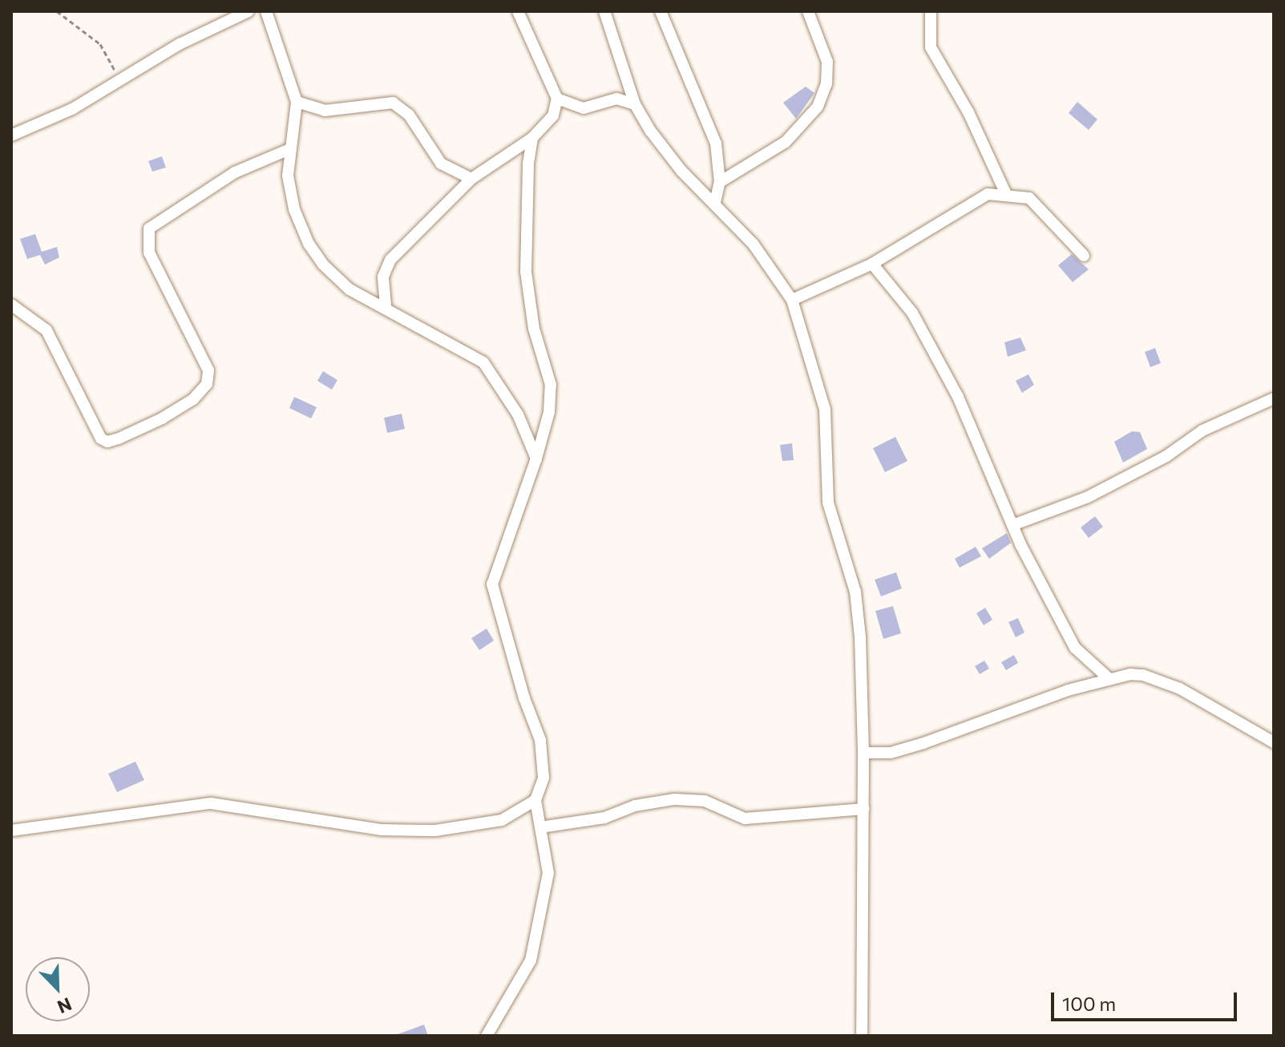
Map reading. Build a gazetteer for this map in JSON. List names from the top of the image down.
{
  "scale_bar": "100 m",
  "north": "bottom right"
}
